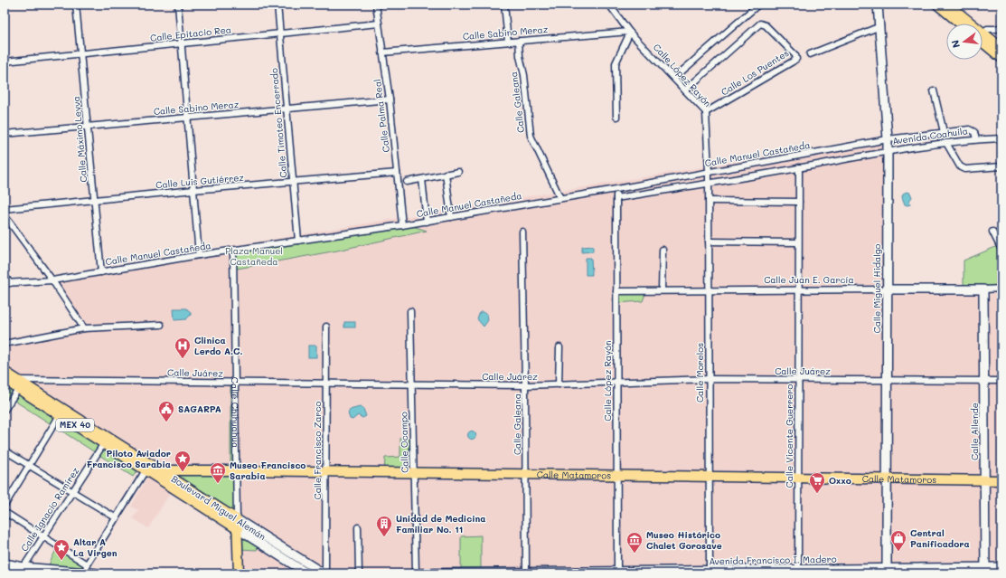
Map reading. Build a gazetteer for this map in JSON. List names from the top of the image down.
{
  "streets": {
    "main road": [
      "Calle Juan E. García",
      "Calle Miguel Hidalgo",
      "Calle Chihuahua",
      "MEX 40",
      "Calle Allende",
      "Calle Matamoros",
      "Boulevard Miguel Alemán",
      "Avenida Francisco I. Madero"
    ],
    "street": [
      "Calle Sabino Meraz",
      "Calle Epitacio Rea",
      "Calle Los Puentes",
      "Calle López Rayón",
      "Calle Galeana",
      "Calle Palma Real",
      "Calle Timoteo Encerrado",
      "Avenida Coahuila",
      "Calle Máximo Leyva",
      "Calle Manuel Castañeda",
      "Calle Luis Gutiérrez",
      "Calle Juárez",
      "Calle Morelos",
      "Calle Vicente Guerrero",
      "Calle Ocampo",
      "Calle Francisco Zarco",
      "Calle Ignacio Ramírez"
    ]
  },
  "crossings": [
    ["Calle Sabino Meraz", "Calle López Rayón"],
    ["Calle Sabino Meraz", "Calle Galeana"],
    ["Calle Sabino Meraz", "Calle Palma Real"],
    ["Calle Sabino Meraz", "Calle Timoteo Encerrado"],
    ["Calle Sabino Meraz", "Calle Máximo Leyva"],
    ["Calle Epitacio Rea", "Calle Palma Real"],
    ["Calle Epitacio Rea", "Calle Timoteo Encerrado"],
    ["Calle Epitacio Rea", "Calle Máximo Leyva"],
    ["Calle Los Puentes", "Calle López Rayón"],
    ["Calle López Rayón", "Calle Manuel Castañeda"],
    ["Calle López Rayón", "Calle Juan E. García"],
    ["Calle López Rayón", "Calle Juárez"],
    ["Calle López Rayón", "Calle Morelos"],
    ["Calle López Rayón", "Calle Matamoros"],
    ["Calle López Rayón", "Avenida Francisco I. Madero"],
    ["Calle Galeana", "Calle Manuel Castañeda"],
    ["Calle Galeana", "Calle Juárez"],
    ["Calle Galeana", "Calle Matamoros"],
    ["Calle Galeana", "Avenida Francisco I. Madero"],
    ["Calle Palma Real", "Calle Manuel Castañeda"],
    ["Calle Palma Real", "Calle Luis Gutiérrez"],
    ["Calle Timoteo Encerrado", "Calle Manuel Castañeda"],
    ["Calle Timoteo Encerrado", "Calle Luis Gutiérrez"],
    ["Avenida Coahuila", "Calle Manuel Castañeda"],
    ["Avenida Coahuila", "Calle Miguel Hidalgo"],
    ["Calle Máximo Leyva", "Calle Manuel Castañeda"],
    ["Calle Máximo Leyva", "Calle Luis Gutiérrez"],
    ["Calle Manuel Castañeda", "Calle Miguel Hidalgo"],
    ["Calle Manuel Castañeda", "Calle Morelos"],
    ["Calle Manuel Castañeda", "Calle Chihuahua"],
    ["Calle Juan E. García", "Calle Miguel Hidalgo"],
    ["Calle Juan E. García", "Calle Morelos"],
    ["Calle Juan E. García", "Calle Allende"],
    ["Calle Juan E. García", "Calle Vicente Guerrero"],
    ["Calle Miguel Hidalgo", "Calle Juárez"],
    ["Calle Miguel Hidalgo", "Calle Matamoros"],
    ["Calle Miguel Hidalgo", "Avenida Francisco I. Madero"],
    ["Calle Juárez", "Calle Morelos"],
    ["Calle Juárez", "Calle Chihuahua"],
    ["Calle Juárez", "Calle Allende"],
    ["Calle Juárez", "Calle Vicente Guerrero"],
    ["Calle Juárez", "Calle Ocampo"],
    ["Calle Juárez", "Calle Francisco Zarco"],
    ["Calle Juárez", "Boulevard Miguel Alemán"],
    ["Calle Morelos", "Calle Matamoros"],
    ["Calle Morelos", "Avenida Francisco I. Madero"],
    ["Calle Chihuahua", "Calle Matamoros"],
    ["Calle Chihuahua", "Boulevard Miguel Alemán"],
    ["Calle Allende", "Calle Matamoros"],
    ["Calle Allende", "Avenida Francisco I. Madero"],
    ["Calle Vicente Guerrero", "Calle Matamoros"],
    ["Calle Vicente Guerrero", "Avenida Francisco I. Madero"],
    ["Calle Ocampo", "Calle Matamoros"],
    ["Calle Ocampo", "Avenida Francisco I. Madero"],
    ["Calle Francisco Zarco", "Calle Matamoros"],
    ["Calle Francisco Zarco", "Boulevard Miguel Alemán"],
    ["Calle Matamoros", "Boulevard Miguel Alemán"],
    ["Boulevard Miguel Alemán", "Calle Ignacio Ramírez"]
  ],
  "parks": ["Plaza Manuel Castañeda"],
  "places": {
    "hospital": ["Clinica Lerdo A.C."],
    "public building": ["SAGARPA"],
    "place": ["Piloto Aviador Francisco Sarabia", "Altar A La Virgen"],
    "museum": ["Museo Francisco Sarabia", "Museo Histórico Chalet Gorosave"],
    "supermarket": ["Oxxo"],
    "building": ["Unidad de Medicina Familiar No. 11"],
    "shop": ["Central Panificadora"]
  },
  "north": "left"
}
